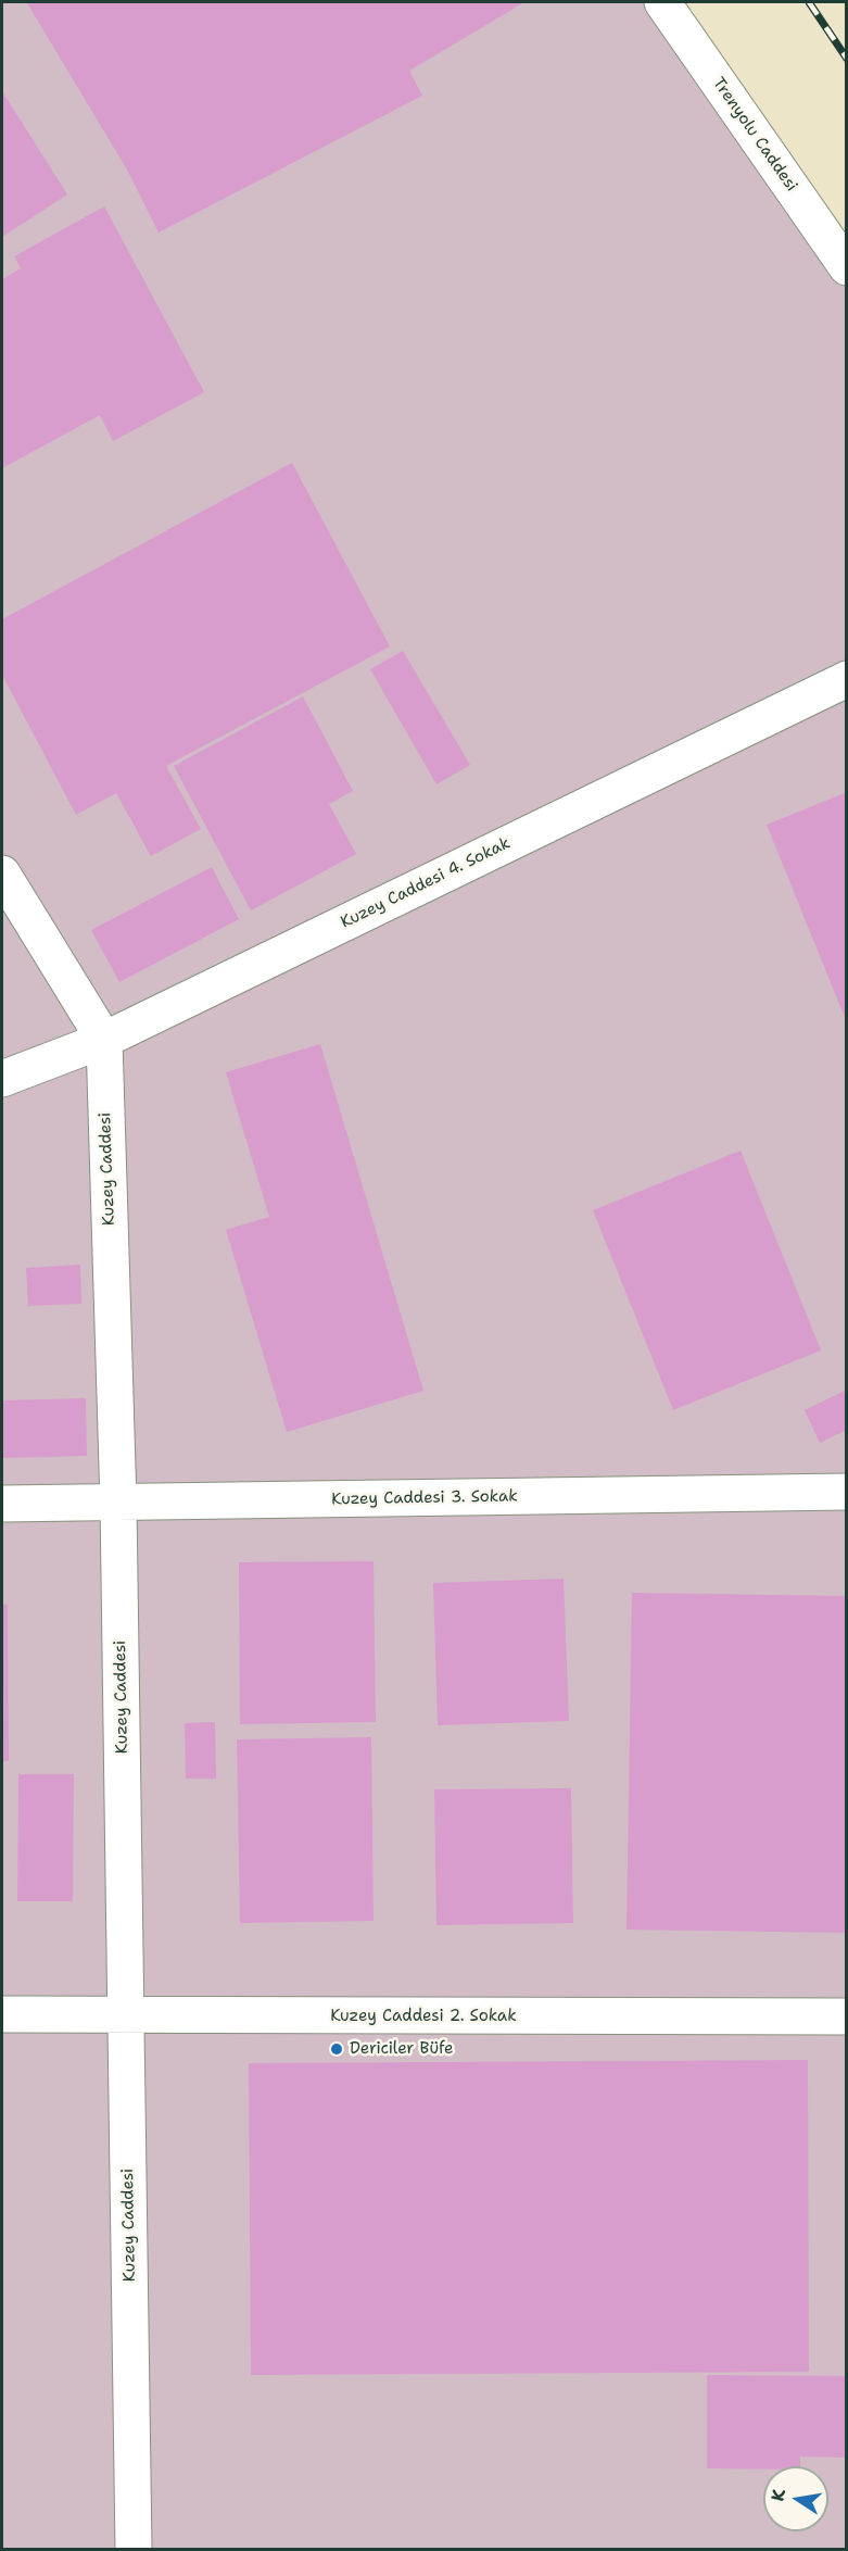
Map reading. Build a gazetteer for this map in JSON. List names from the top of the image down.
{
  "streets": {
    "street": [
      "Trenyolu Caddesi",
      "Kuzey Caddesi 4. Sokak",
      "Kuzey Caddesi",
      "Kuzey Caddesi 3. Sokak",
      "Kuzey Caddesi 2. Sokak"
    ]
  },
  "crossings": [
    ["Kuzey Caddesi 4. Sokak", "Kuzey Caddesi"],
    ["Kuzey Caddesi", "Kuzey Caddesi 3. Sokak"],
    ["Kuzey Caddesi", "Kuzey Caddesi 2. Sokak"]
  ],
  "places": ["Dericiler Büfe"],
  "north": "left"
}
